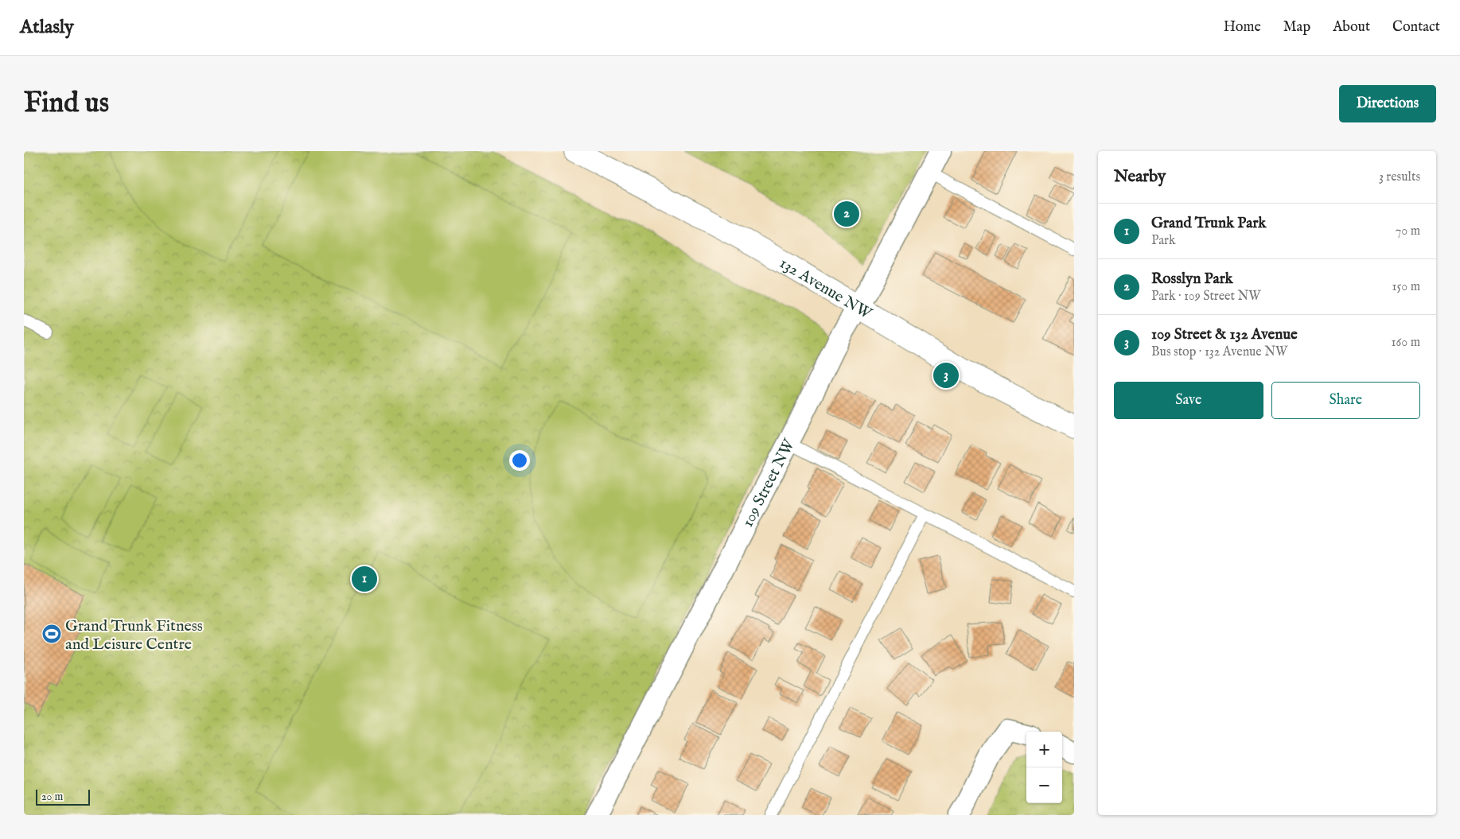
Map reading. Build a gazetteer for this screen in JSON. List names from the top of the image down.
{
  "streets": {
    "street": ["132 Avenue NW", "109 Street NW"]
  },
  "crossings": [
    ["132 Avenue NW", "109 Street NW"]
  ],
  "places": {
    "sports": ["Grand Trunk Fitness and Leisure Centre"]
  },
  "scale_bar": "20 m",
  "page": {
    "header": "Atlasly",
    "nav": [
      "Home",
      "Map",
      "About",
      "Contact"
    ],
    "buttons": [
      "Directions",
      ["Save", "Share"]
    ],
    "title": "Find us",
    "heading": ["Nearby", "3 results"],
    "pins": ["2", "3", "1"],
    "list": [
      {
        "mark": "1",
        "name": "Grand Trunk Park",
        "note": "Park",
        "value": "70 m"
      },
      {
        "mark": "2",
        "name": "Rosslyn Park",
        "note": "Park · 109 Street NW",
        "value": "150 m"
      },
      {
        "mark": "3",
        "name": "109 Street & 132 Avenue",
        "note": "Bus stop · 132 Avenue NW",
        "value": "160 m"
      }
    ],
    "map_buttons": ["+", "−"],
    "scale": "20 m"
  }
}
